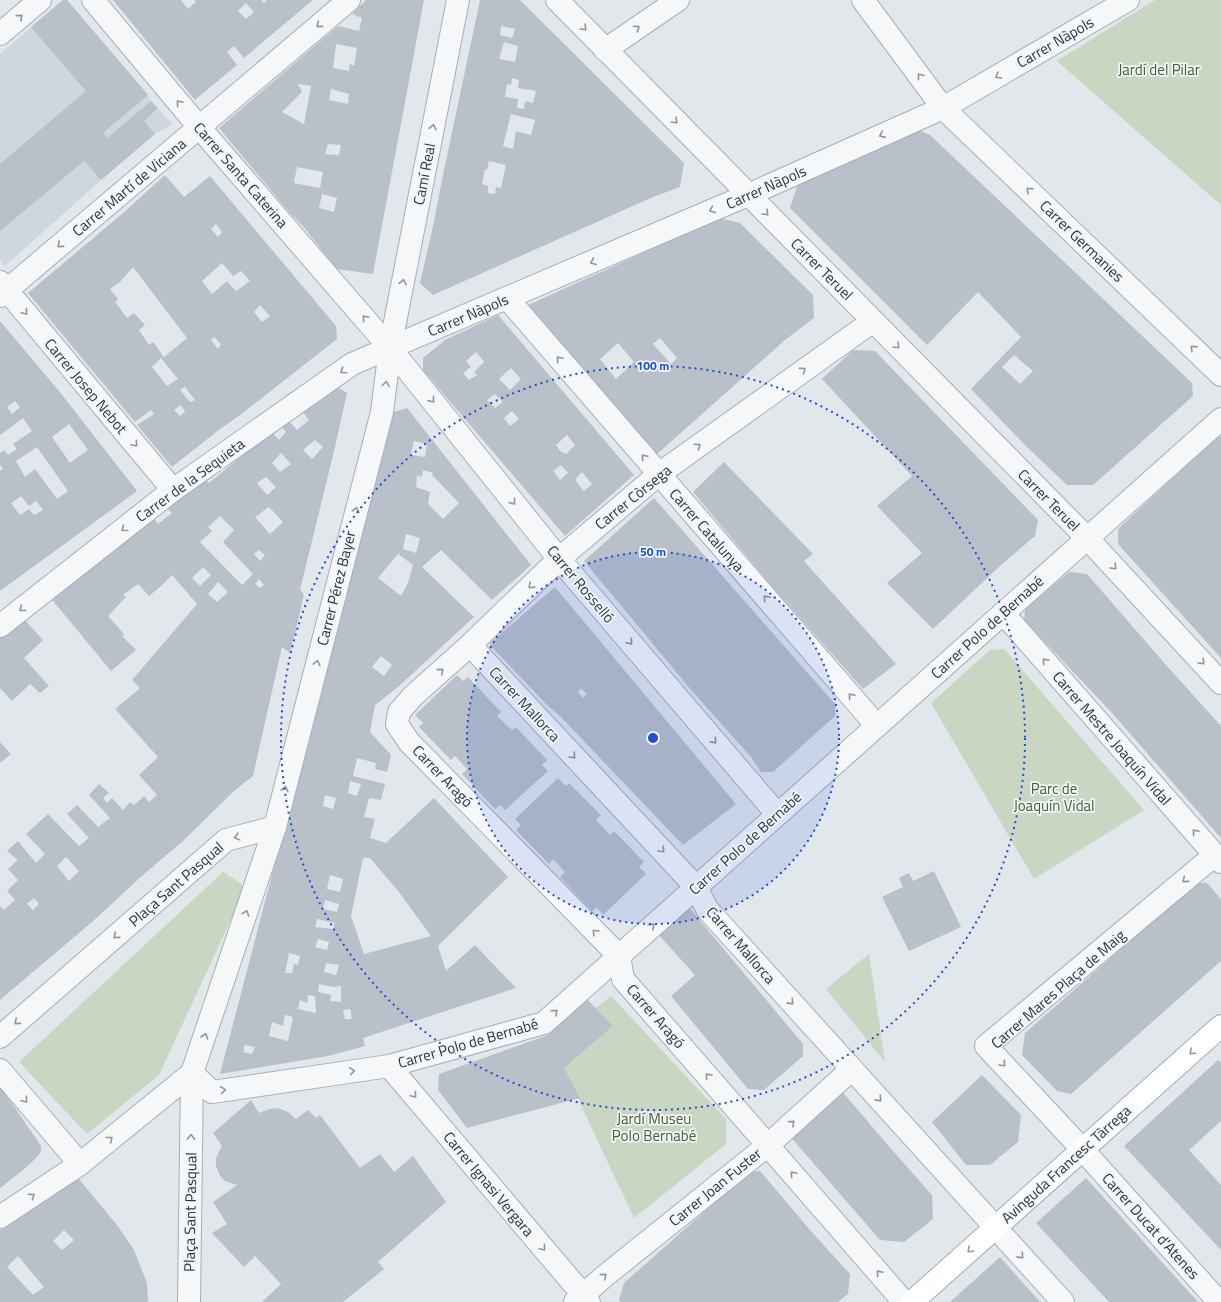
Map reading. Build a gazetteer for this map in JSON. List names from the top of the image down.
{
  "streets": {
    "main road": ["Avinguda Francesc Tàrrega"],
    "street": [
      "Carrer Nàpols",
      "Camí Real",
      "Carrer Santa Caterina",
      "Carrer Martí de Viciana",
      "Carrer Germanies",
      "Carrer Teruel",
      "Carrer Josep Nebot",
      "Carrer de la Sequieta",
      "Carrer Còrsega",
      "Carrer Catalunya",
      "Carrer Rosselló",
      "Carrer Pérez Bayer",
      "Carrer Polo de Bernabé",
      "Carrer Mallorca",
      "Carrer Mestre Joaquín Vidal",
      "Carrer Aragó",
      "Plaça Sant Pasqual",
      "Carrer Mares Plaça de Maig",
      "Carrer Ignasi Vergara",
      "Carrer Joan Fuster",
      "Carrer Ducat d'Atenes"
    ]
  },
  "crossings": [
    ["Carrer Nàpols", "Camí Real"],
    ["Carrer Nàpols", "Carrer Santa Caterina"],
    ["Carrer Nàpols", "Carrer Germanies"],
    ["Carrer Nàpols", "Carrer Teruel"],
    ["Carrer Nàpols", "Carrer de la Sequieta"],
    ["Carrer Nàpols", "Carrer Catalunya"],
    ["Carrer Nàpols", "Carrer Rosselló"],
    ["Carrer Nàpols", "Carrer Pérez Bayer"],
    ["Camí Real", "Carrer Santa Caterina"],
    ["Camí Real", "Carrer de la Sequieta"],
    ["Camí Real", "Carrer Rosselló"],
    ["Camí Real", "Carrer Pérez Bayer"],
    ["Carrer Santa Caterina", "Carrer Martí de Viciana"],
    ["Carrer Santa Caterina", "Carrer de la Sequieta"],
    ["Carrer Santa Caterina", "Carrer Rosselló"],
    ["Carrer Santa Caterina", "Carrer Pérez Bayer"],
    ["Carrer Martí de Viciana", "Carrer Josep Nebot"],
    ["Carrer Teruel", "Carrer Còrsega"],
    ["Carrer Teruel", "Carrer Polo de Bernabé"],
    ["Carrer Josep Nebot", "Carrer de la Sequieta"],
    ["Carrer de la Sequieta", "Carrer Rosselló"],
    ["Carrer de la Sequieta", "Carrer Pérez Bayer"],
    ["Carrer Còrsega", "Carrer Catalunya"],
    ["Carrer Còrsega", "Carrer Rosselló"],
    ["Carrer Còrsega", "Carrer Mallorca"],
    ["Carrer Còrsega", "Carrer Aragó"],
    ["Carrer Catalunya", "Carrer Polo de Bernabé"],
    ["Carrer Rosselló", "Carrer Pérez Bayer"],
    ["Carrer Rosselló", "Carrer Polo de Bernabé"],
    ["Carrer Pérez Bayer", "Plaça Sant Pasqual"],
    ["Carrer Polo de Bernabé", "Carrer Mallorca"],
    ["Carrer Polo de Bernabé", "Carrer Mestre Joaquín Vidal"],
    ["Carrer Polo de Bernabé", "Carrer Aragó"],
    ["Carrer Polo de Bernabé", "Plaça Sant Pasqual"],
    ["Carrer Polo de Bernabé", "Carrer Ignasi Vergara"],
    ["Carrer Mallorca", "Avinguda Francesc Tàrrega"],
    ["Carrer Mallorca", "Carrer Joan Fuster"],
    ["Carrer Mestre Joaquín Vidal", "Carrer Mares Plaça de Maig"],
    ["Carrer Aragó", "Carrer Joan Fuster"],
    ["Carrer Mares Plaça de Maig", "Avinguda Francesc Tàrrega"],
    ["Carrer Mares Plaça de Maig", "Carrer Ducat d'Atenes"],
    ["Avinguda Francesc Tàrrega", "Carrer Ducat d'Atenes"],
    ["Carrer Ignasi Vergara", "Carrer Joan Fuster"]
  ],
  "one_way": [
    "Carrer Nàpols",
    "Camí Real",
    "Carrer Santa Caterina",
    "Carrer Martí de Viciana",
    "Carrer Germanies",
    "Carrer Teruel",
    "Carrer Josep Nebot",
    "Carrer de la Sequieta",
    "Carrer Catalunya",
    "Carrer Rosselló",
    "Carrer Pérez Bayer",
    "Carrer Polo de Bernabé",
    "Carrer Mallorca",
    "Carrer Mestre Joaquín Vidal",
    "Carrer Aragó",
    "Avinguda Francesc Tàrrega",
    "Carrer Ignasi Vergara",
    "Carrer Joan Fuster"
  ],
  "parks": ["Jardí del Pilar", "Parc de Joaquín Vidal", "Jardí Museu Polo Bernabé"],
  "rings": ["100 m", "50 m"]
}
